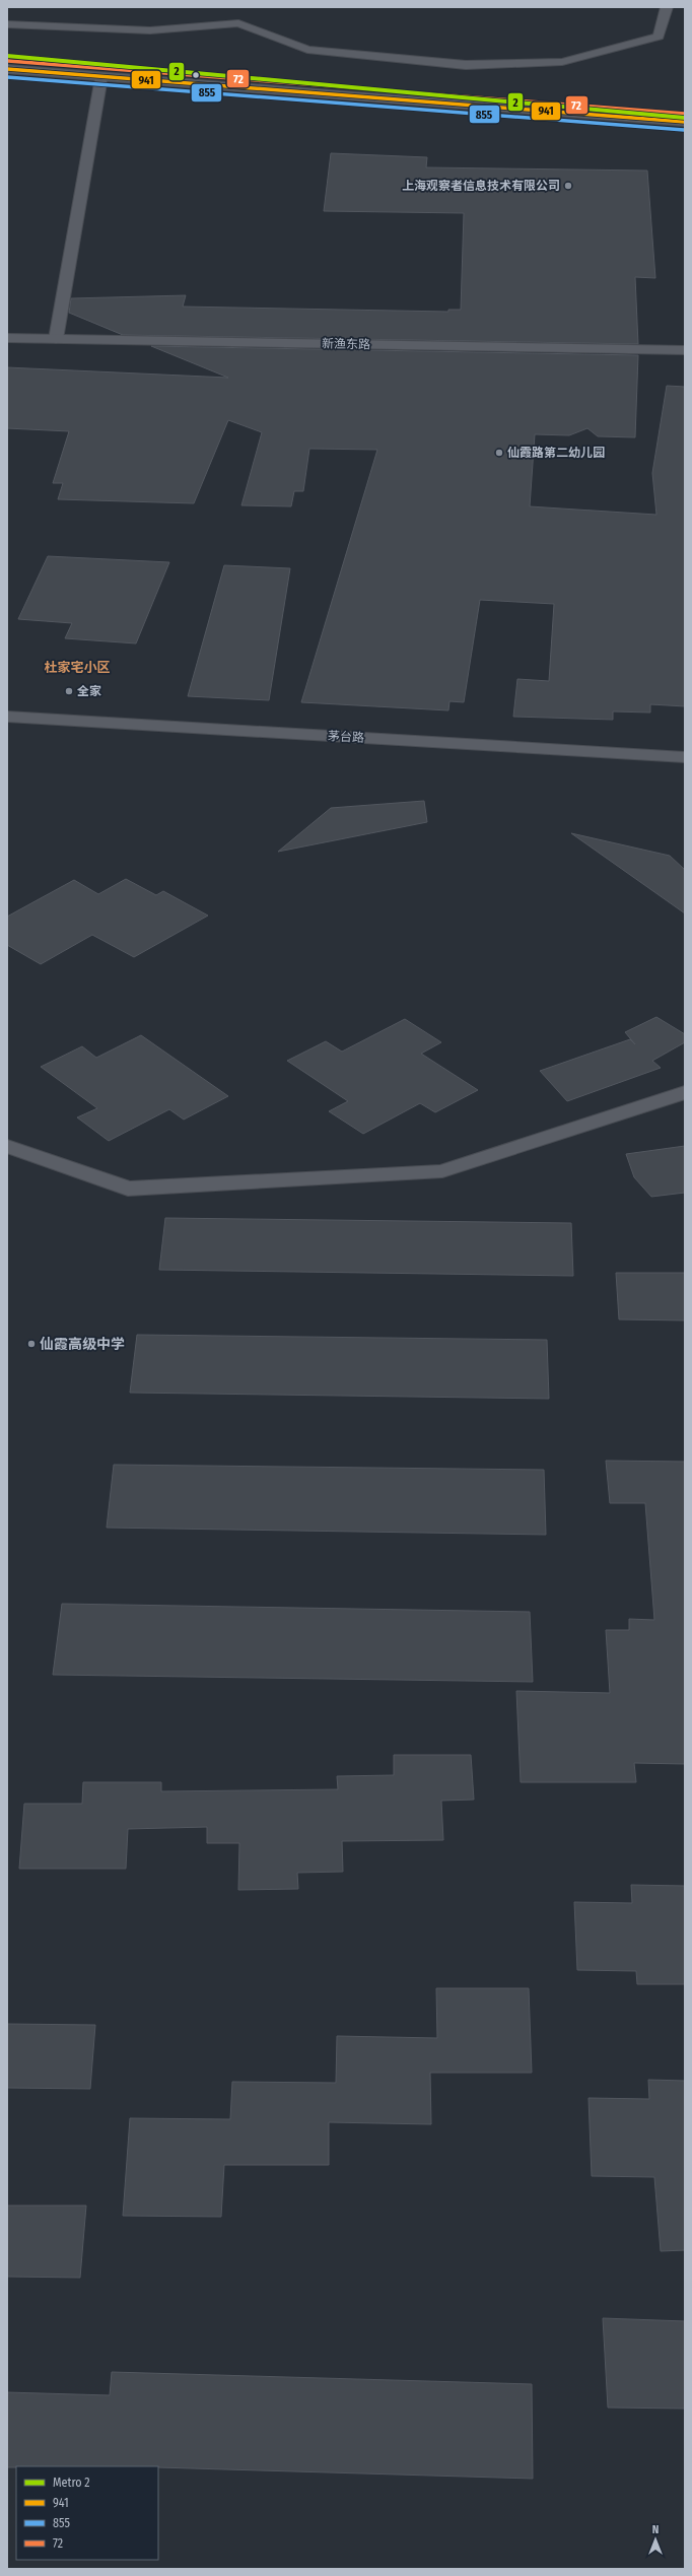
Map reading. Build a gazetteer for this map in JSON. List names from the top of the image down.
{
  "streets": {
    "street": ["新渔东路", "茅台路"]
  },
  "districts": ["杜家宅小区"],
  "places": [
    "上海观察者信息技术有限公司",
    "仙霞路第二幼儿园",
    "全家",
    "仙霞高级中学"
  ],
  "lines": [
    "metro line 2",
    "transit line 72",
    "transit line 941",
    "transit line 855"
  ],
  "legend": [
    "Metro 2",
    "941",
    "855",
    "72"
  ],
  "north": "top"
}
